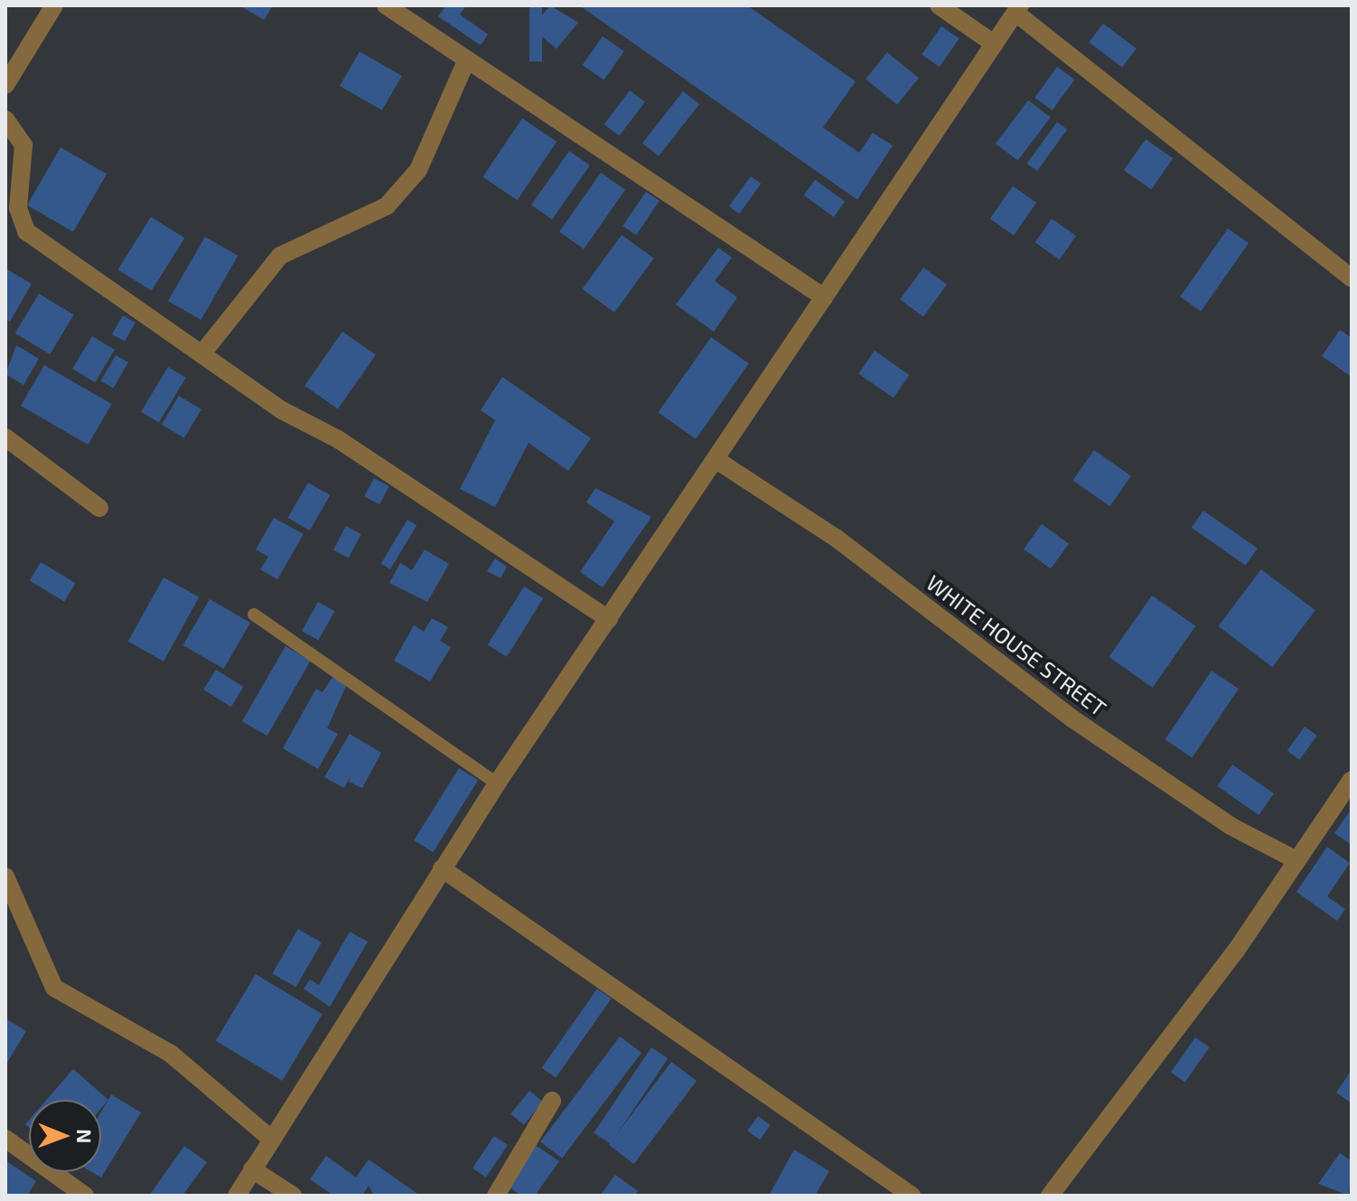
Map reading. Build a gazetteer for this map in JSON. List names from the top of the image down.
{
  "streets": {
    "street": ["WHITE HOUSE STREET"]
  },
  "north": "right"
}
